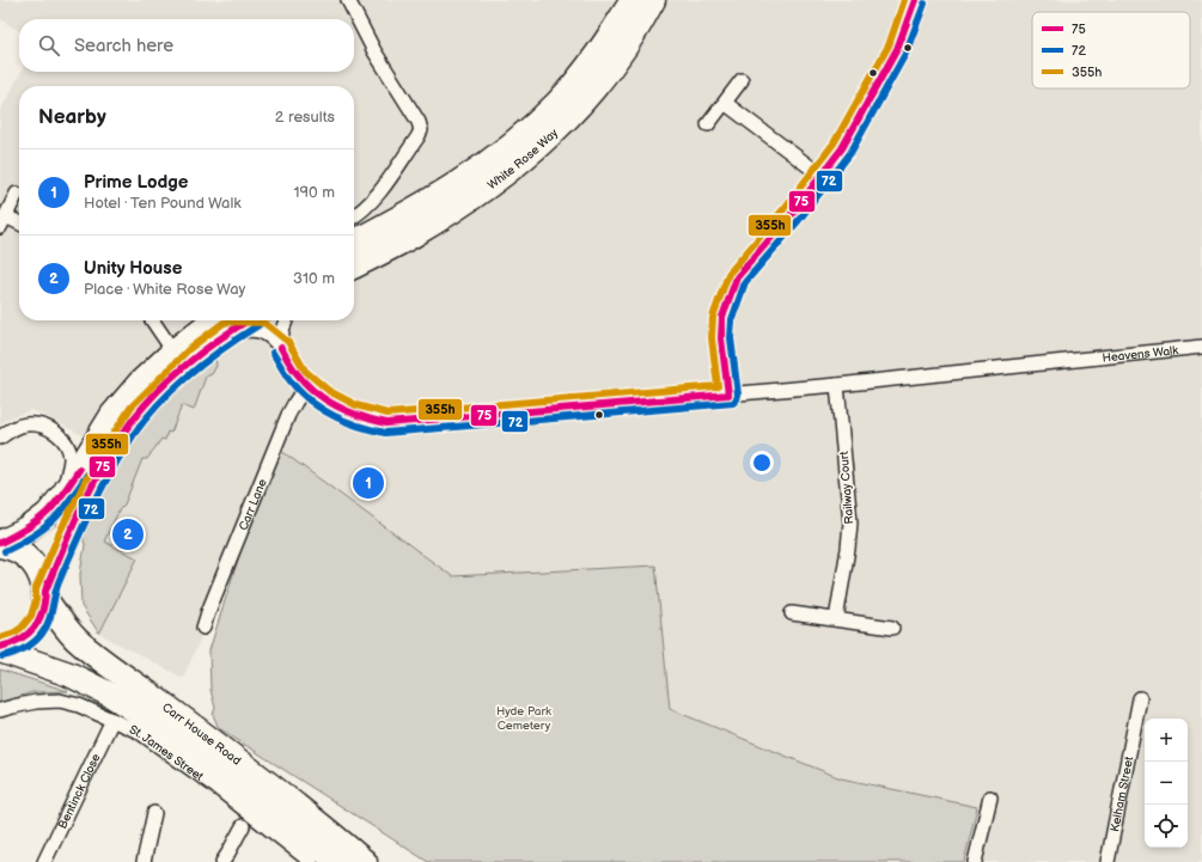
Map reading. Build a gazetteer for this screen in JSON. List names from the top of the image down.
{
  "streets": {
    "highway": ["White Rose Way", "Carr House Road"],
    "street": [
      "Heavens Walk",
      "Railway Court",
      "Carr Lane",
      "St. James Street",
      "Bentinck Close",
      "Kelham Street"
    ]
  },
  "crossings": [
    ["Heavens Walk", "Railway Court"],
    ["Heavens Walk", "Carr Lane"],
    ["St. James Street", "Bentinck Close"]
  ],
  "parks": ["Hyde Park Cemetery"],
  "lines": ["transit line 75", "transit line 355h", "transit line 72"],
  "legend": ["75", "72", "355h"],
  "page": {
    "search": "Search here",
    "heading": ["Nearby", "2 results"],
    "list": [
      {
        "mark": "1",
        "name": "Prime Lodge",
        "note": "Hotel · Ten Pound Walk",
        "value": "190 m"
      },
      {
        "mark": "2",
        "name": "Unity House",
        "note": "Place · White Rose Way",
        "value": "310 m"
      }
    ],
    "pins": ["1", "2"],
    "map_buttons": ["+", "−"]
  }
}
